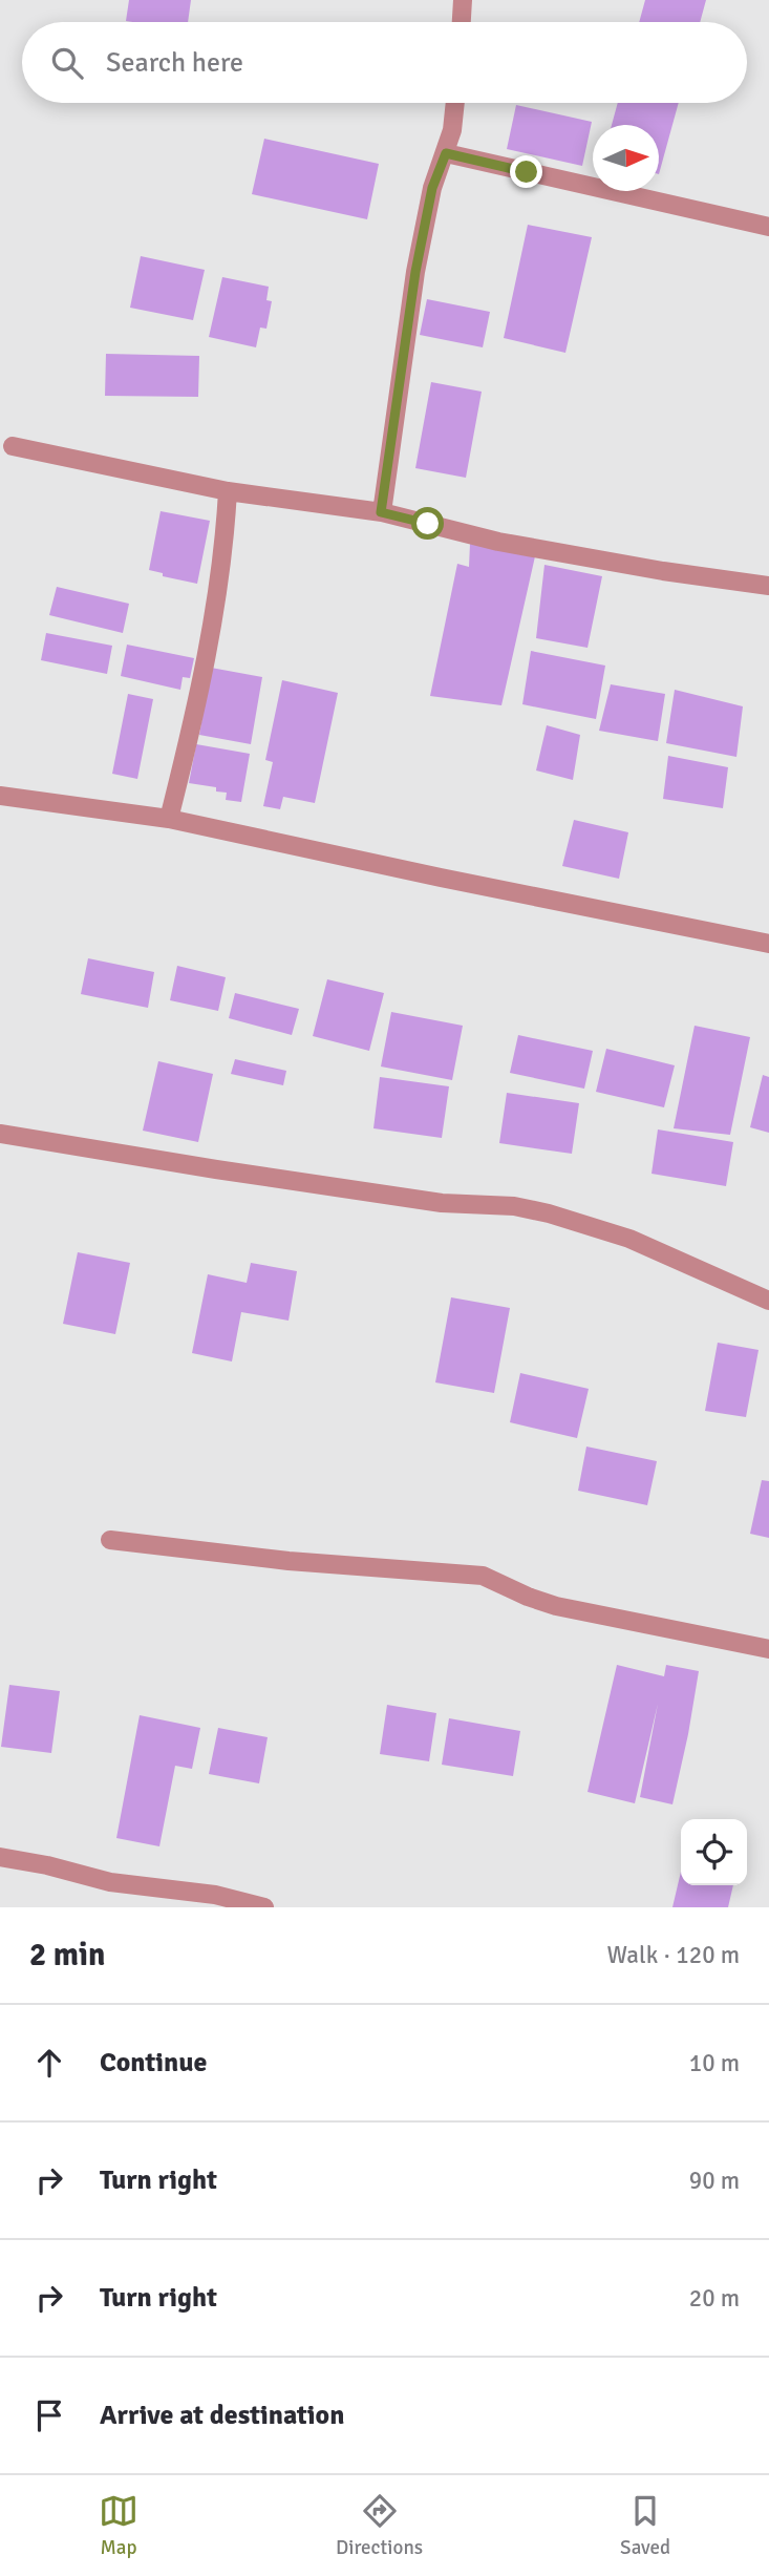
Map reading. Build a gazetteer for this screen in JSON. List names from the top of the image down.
{
  "north": "right",
  "page": {
    "search": "Search here",
    "heading": ["2 min", "Walk · 120 m"],
    "list": [
      ["Continue", "10 m"],
      ["Turn right", "90 m"],
      ["Turn right", "20 m"],
      "Arrive at destination"
    ],
    "nav": ["Map", "Directions", "Saved"]
  }
}
